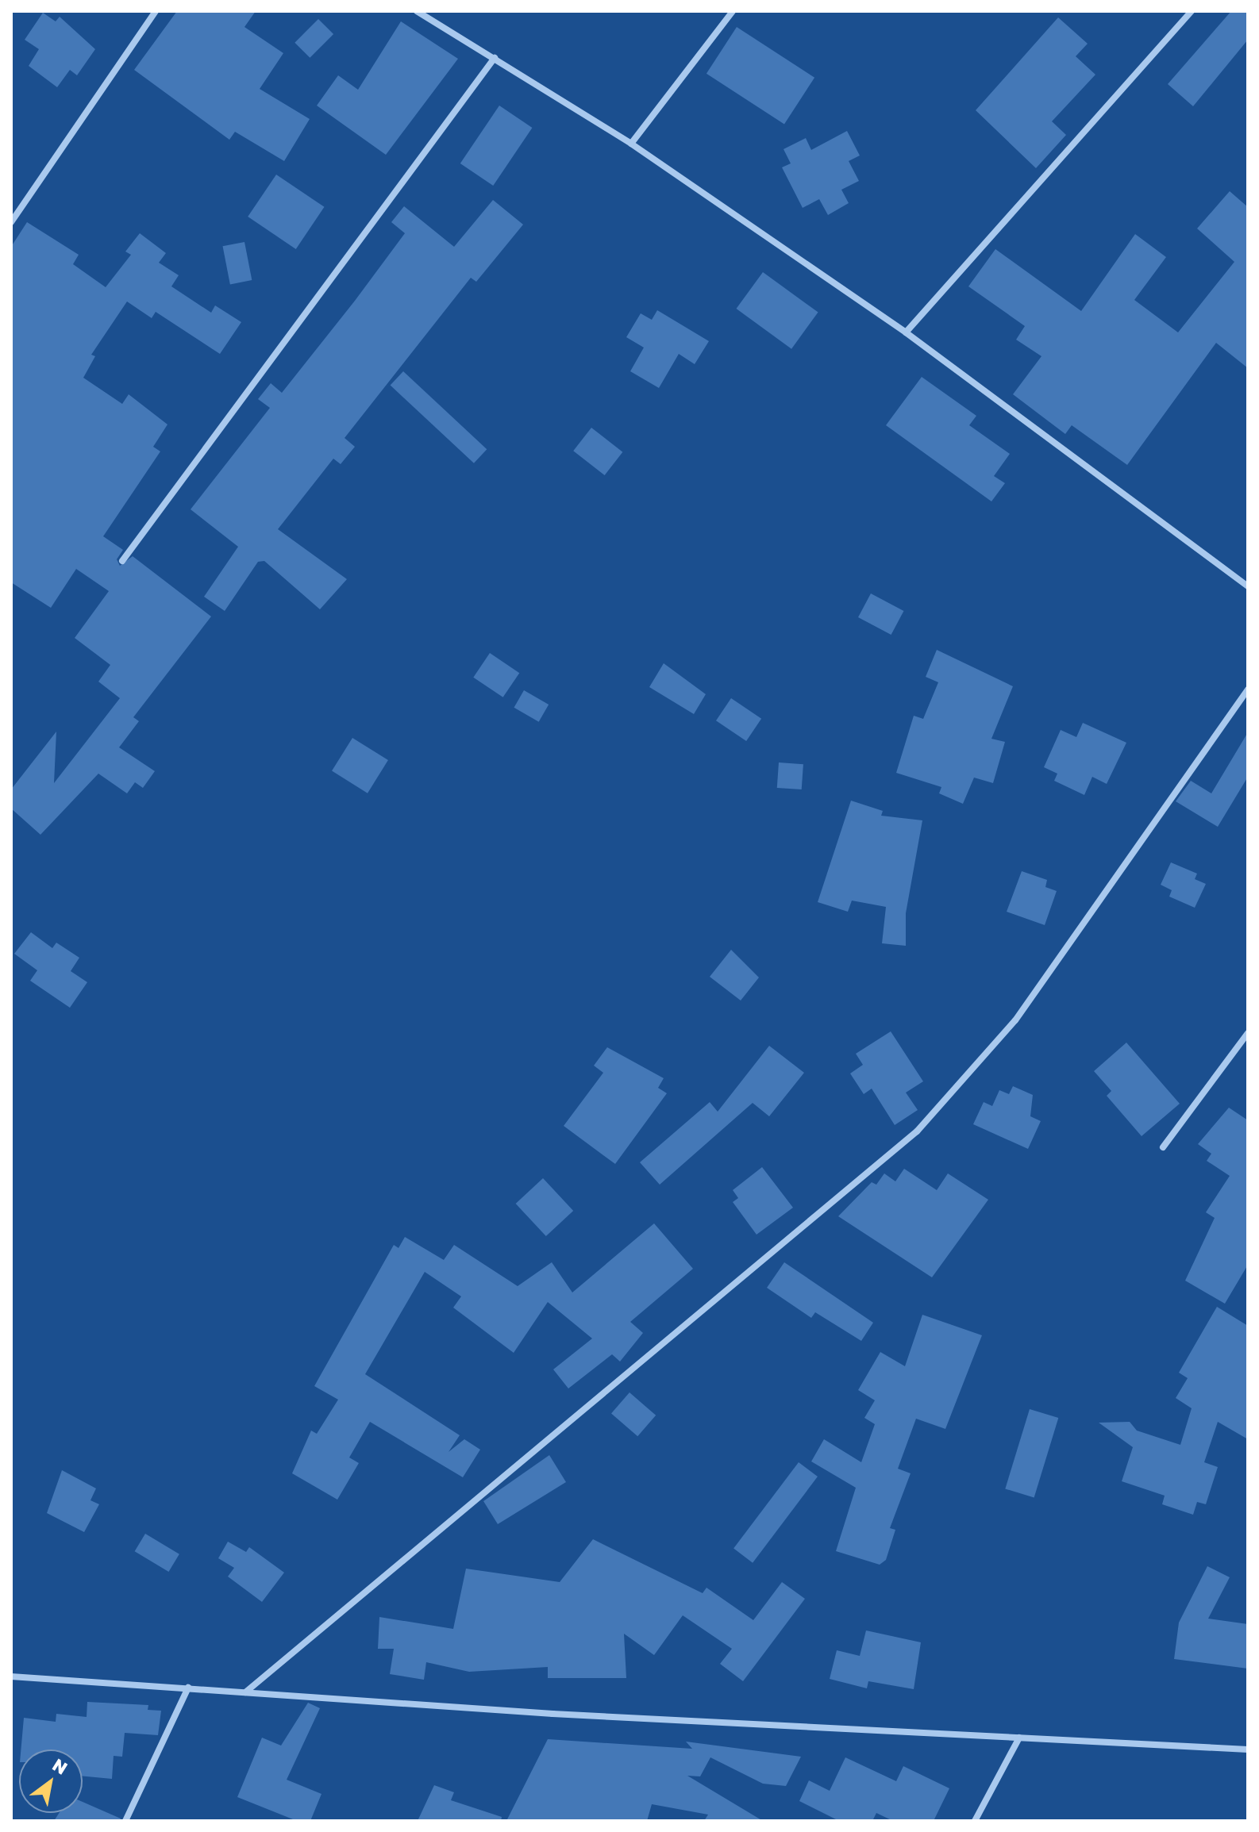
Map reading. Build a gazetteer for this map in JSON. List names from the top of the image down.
{
  "north": "top right"
}
